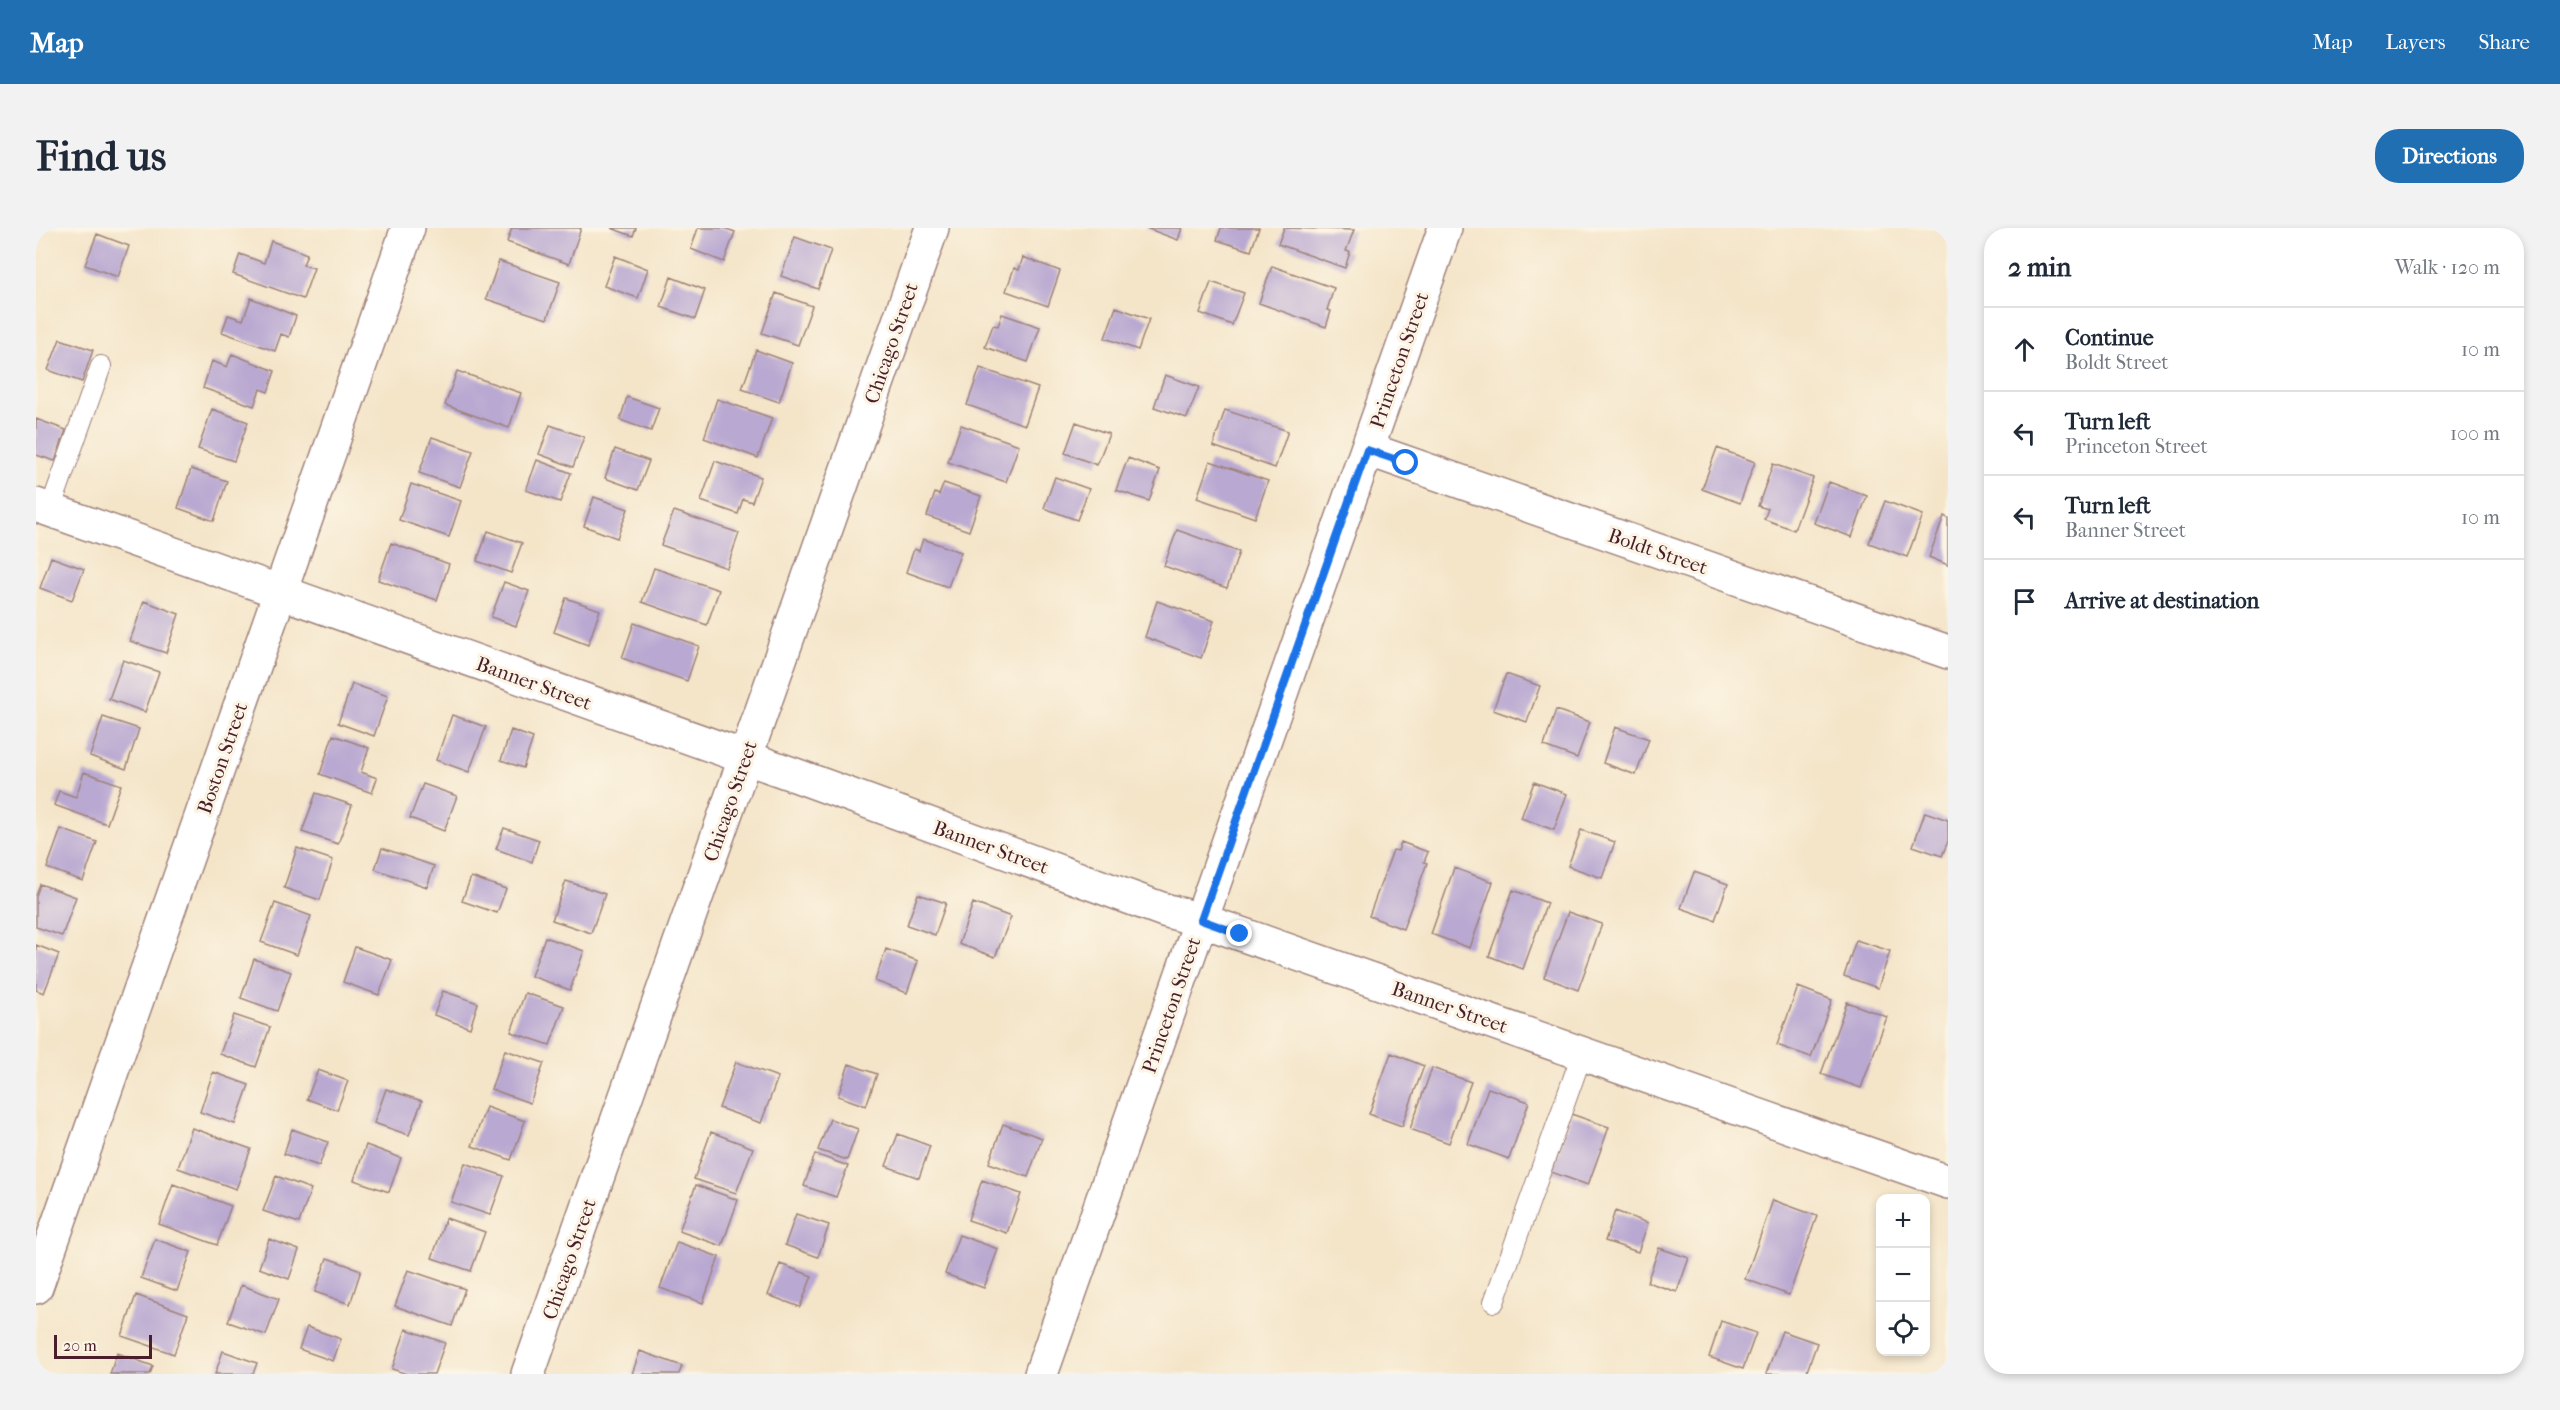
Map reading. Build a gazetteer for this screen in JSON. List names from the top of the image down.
{
  "streets": {
    "street": [
      "Chicago Street",
      "Princeton Street",
      "Boldt Street",
      "Banner Street",
      "Boston Street"
    ]
  },
  "crossings": [
    ["Chicago Street", "Banner Street"],
    ["Princeton Street", "Boldt Street"],
    ["Princeton Street", "Banner Street"],
    ["Banner Street", "Boston Street"]
  ],
  "scale_bar": "20 m",
  "page": {
    "header": "Map",
    "nav": ["Map", "Layers", "Share"],
    "buttons": "Directions",
    "title": "Find us",
    "heading": ["2 min", "Walk · 120 m"],
    "list": [
      ["Continue", "Boldt Street", "10 m"],
      ["Turn left", "Princeton Street", "100 m"],
      ["Turn left", "Banner Street", "10 m"],
      "Arrive at destination"
    ],
    "map_buttons": ["+", "−"],
    "scale": "20 m"
  }
}
